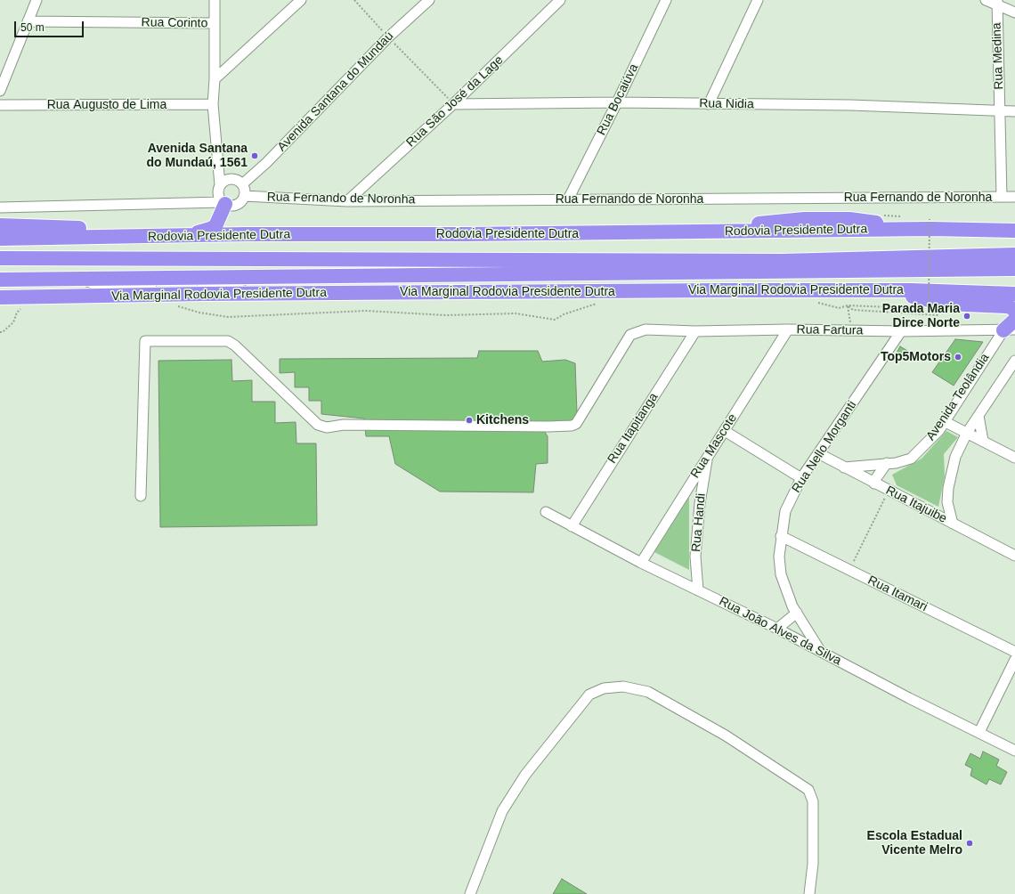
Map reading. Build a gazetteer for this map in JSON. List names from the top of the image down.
{
  "streets": {
    "highway": ["Rodovia Presidente Dutra", "Via Marginal Rodovia Presidente Dutra"],
    "street": [
      "Rua Corinto",
      "Rua Medina",
      "Avenida Santana do Mundaú",
      "Rua Bocaiúva",
      "Rua São José da Lage",
      "Rua Nidia",
      "Rua Augusto de Lima",
      "Rua Fernando de Noronha",
      "Rua Fartura",
      "Avenida Teolândia",
      "Rua Itapitanga",
      "Rua Mascote",
      "Rua Nello Morganti",
      "Rua Itajuibe",
      "Rua Handi",
      "Rua Itamari",
      "Rua João Alves da Silva"
    ]
  },
  "crossings": [
    ["Rua Medina", "Rua Nidia"],
    ["Rua Medina", "Rua Fernando de Noronha"],
    ["Avenida Santana do Mundaú", "Rua Fernando de Noronha"],
    ["Rua Bocaiúva", "Rua Nidia"],
    ["Rua Bocaiúva", "Rua Fernando de Noronha"],
    ["Rua São José da Lage", "Rua Nidia"],
    ["Rua São José da Lage", "Rua Fernando de Noronha"],
    ["Rua Fartura", "Avenida Teolândia"],
    ["Rua Fartura", "Rua Itapitanga"],
    ["Rua Fartura", "Rua Mascote"],
    ["Rua Fartura", "Rua Nello Morganti"],
    ["Avenida Teolândia", "Rua Itajuibe"],
    ["Rua Itapitanga", "Rua João Alves da Silva"],
    ["Rua Mascote", "Rua Handi"],
    ["Rua Mascote", "Rua João Alves da Silva"],
    ["Rua Nello Morganti", "Rua Itajuibe"],
    ["Rua Nello Morganti", "Rua Itamari"],
    ["Rua Nello Morganti", "Rua João Alves da Silva"],
    ["Rua Handi", "Rua João Alves da Silva"]
  ],
  "places": [
    "Avenida Santana do Mundaú, 1561",
    "Parada Maria Dirce Norte",
    "Top5Motors",
    "Kitchens",
    "Escola Estadual Vicente Melro"
  ],
  "scale_bar": "50 m"
}
